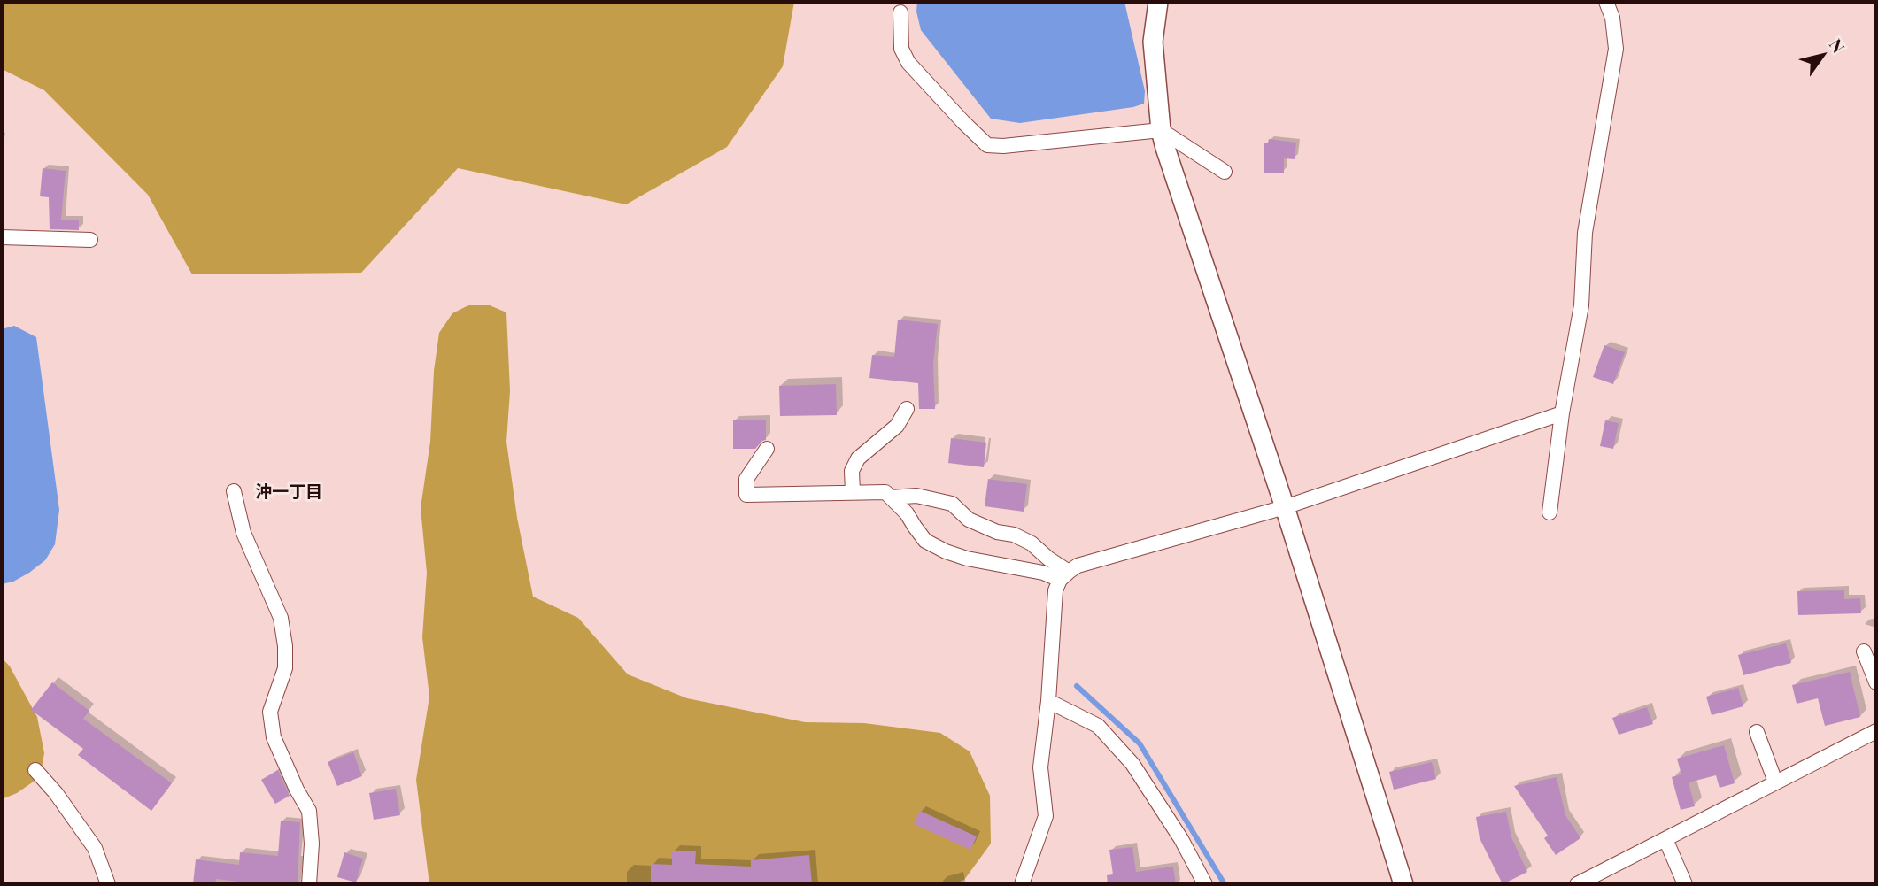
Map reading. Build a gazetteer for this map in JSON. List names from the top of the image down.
{
  "districts": ["沖一丁目"],
  "north": "top right"
}
